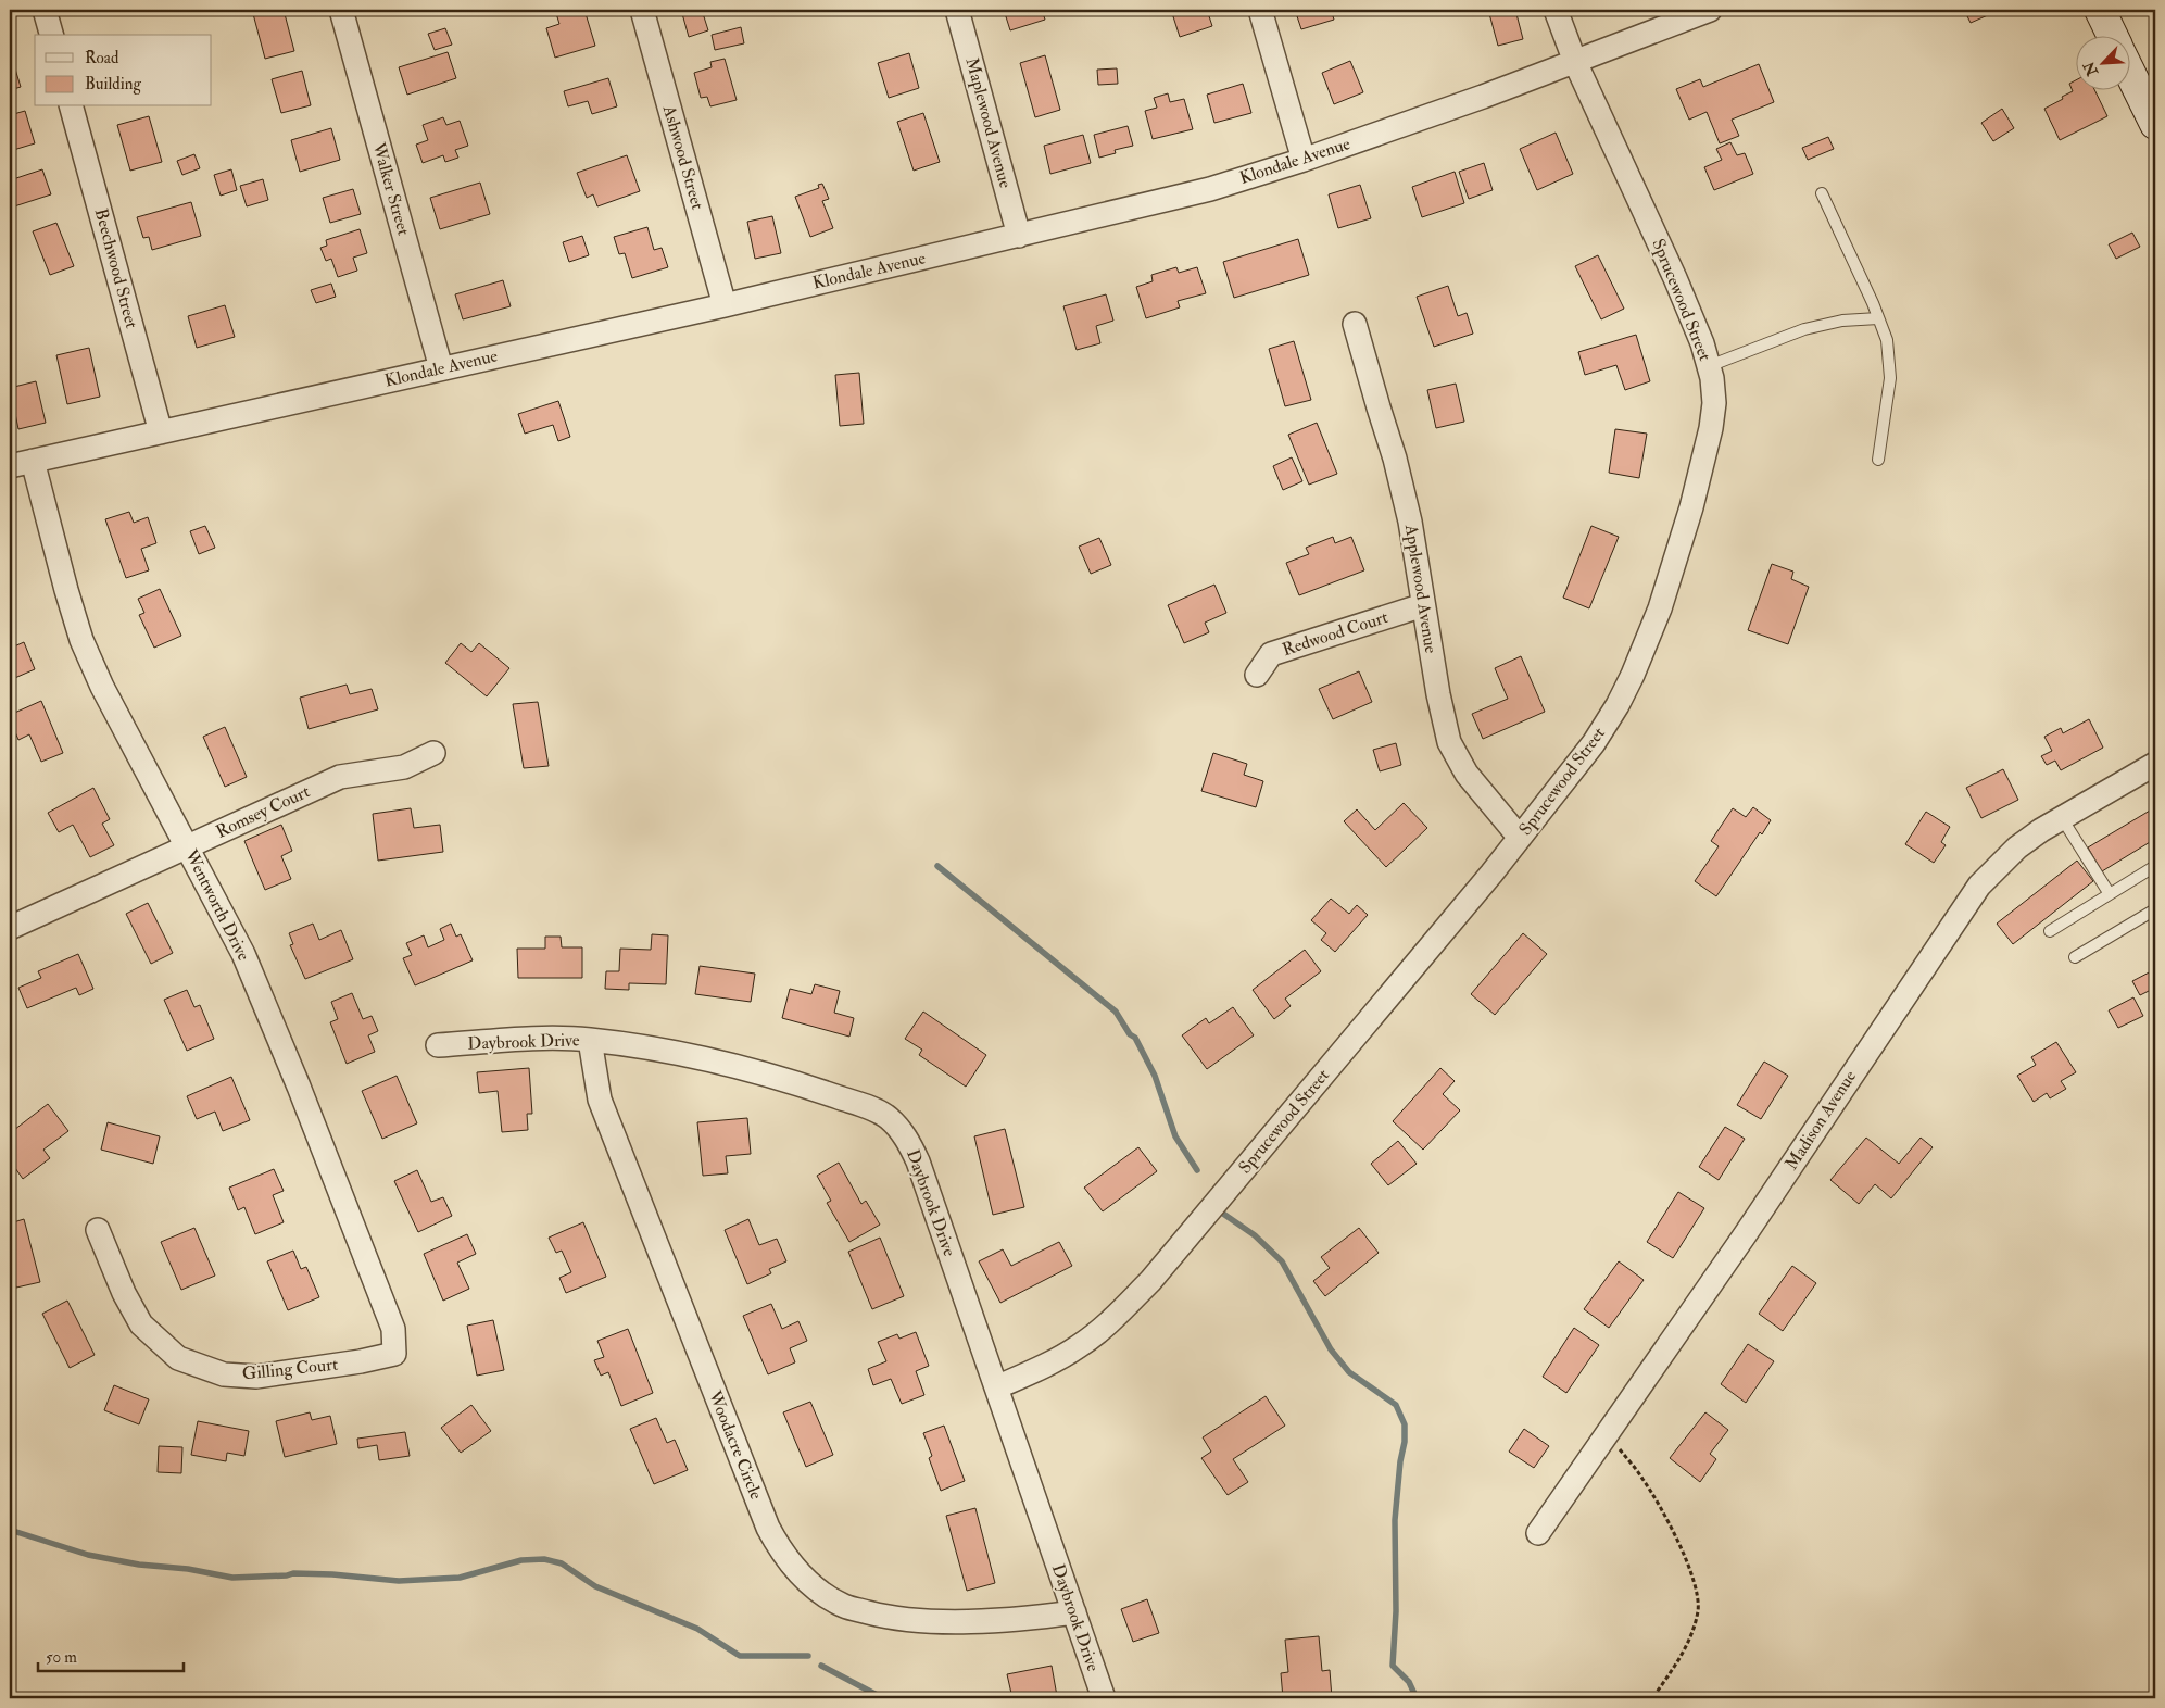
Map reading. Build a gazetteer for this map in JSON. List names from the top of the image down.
{
  "streets": {
    "street": [
      "Maplewood Avenue",
      "Ashwood Street",
      "Klondale Avenue",
      "Walker Street",
      "Beechwood Street",
      "Sprucewood Street",
      "Applewood Avenue",
      "Redwood Court",
      "Romsey Court",
      "Wentworth Drive",
      "Daybrook Drive",
      "Madison Avenue",
      "Gilling Court",
      "Woodacre Circle"
    ]
  },
  "crossings": [
    ["Maplewood Avenue", "Klondale Avenue"],
    ["Ashwood Street", "Klondale Avenue"],
    ["Klondale Avenue", "Walker Street"],
    ["Klondale Avenue", "Beechwood Street"],
    ["Klondale Avenue", "Sprucewood Street"],
    ["Klondale Avenue", "Wentworth Drive"],
    ["Sprucewood Street", "Applewood Avenue"],
    ["Sprucewood Street", "Daybrook Drive"],
    ["Applewood Avenue", "Redwood Court"],
    ["Romsey Court", "Wentworth Drive"],
    ["Wentworth Drive", "Gilling Court"],
    ["Daybrook Drive", "Woodacre Circle"]
  ],
  "legend": ["Road", "Building"],
  "scale_bar": "50 m",
  "north": "bottom left"
}
